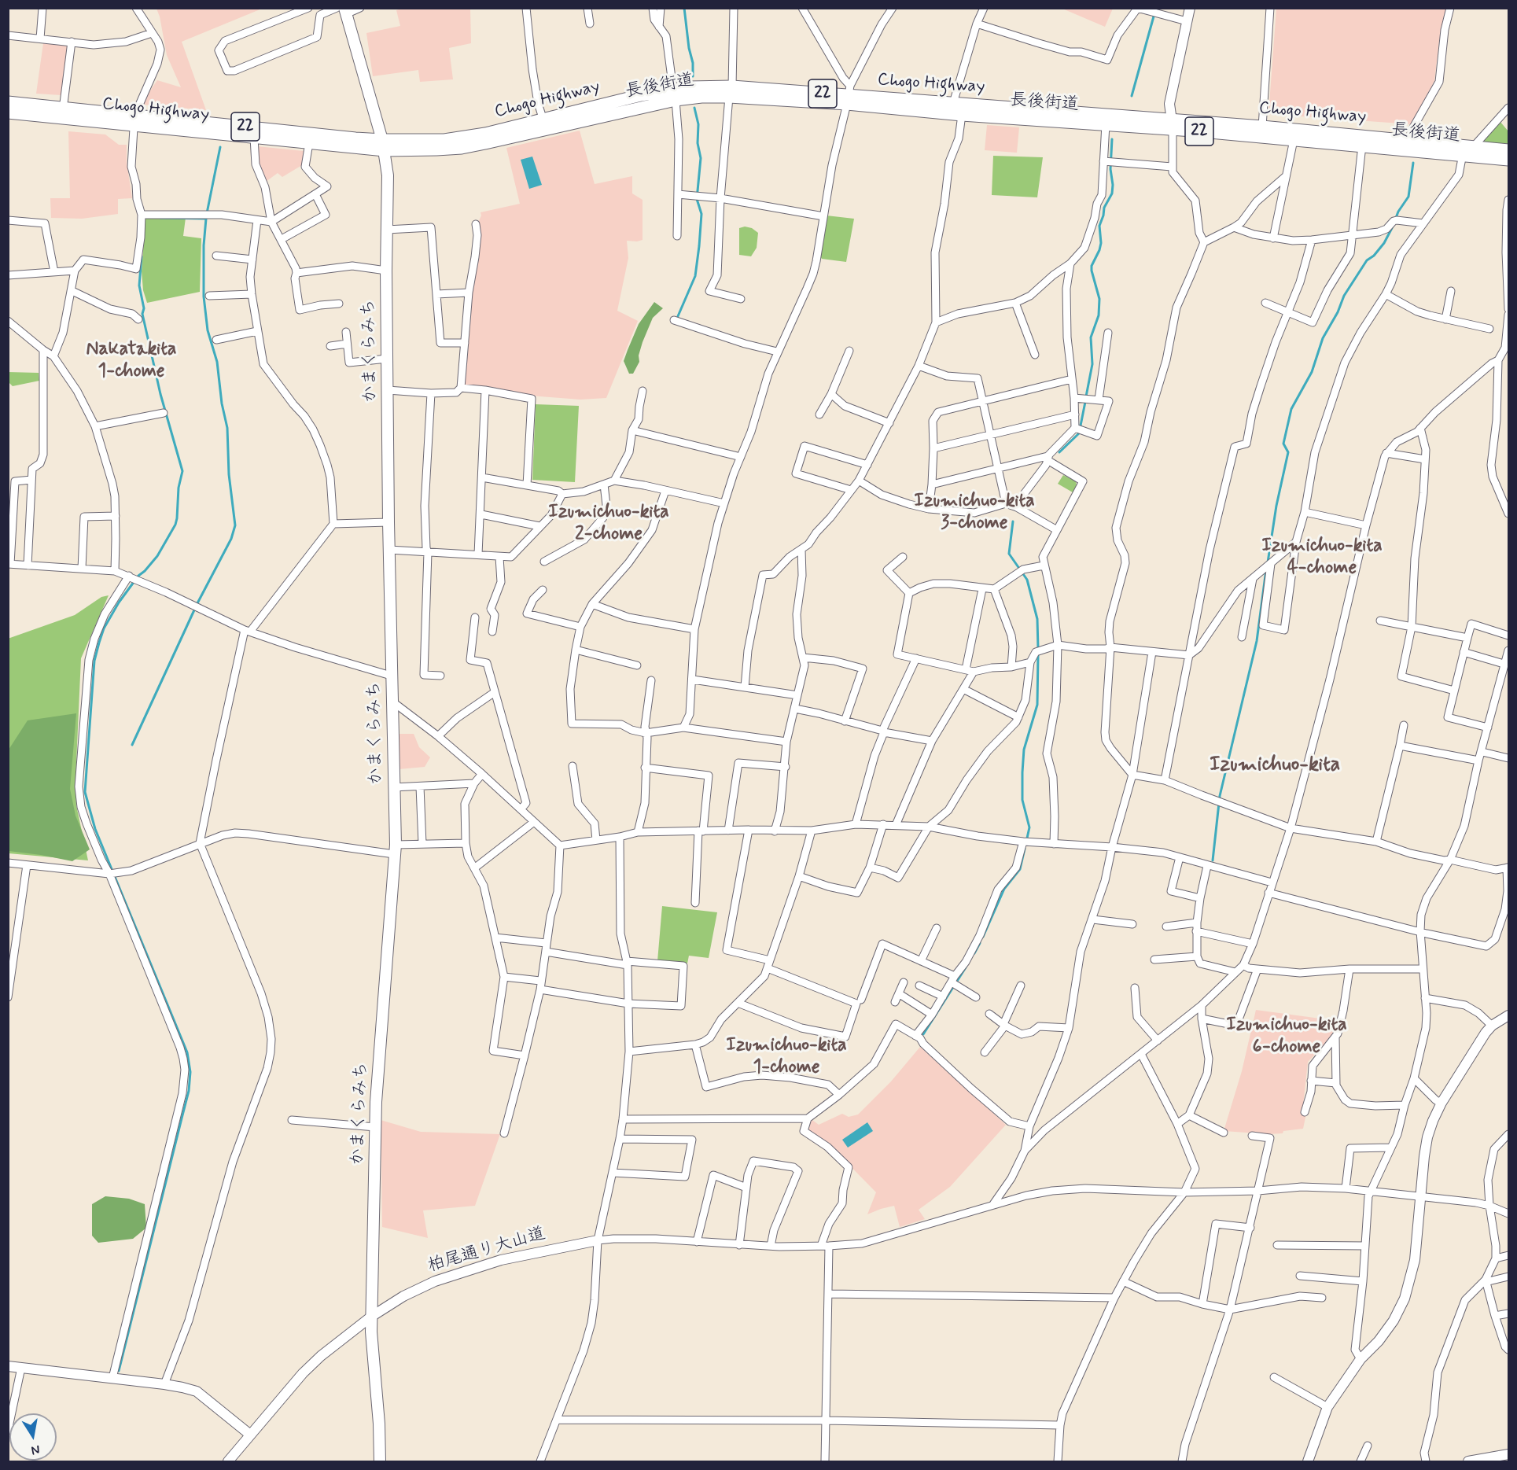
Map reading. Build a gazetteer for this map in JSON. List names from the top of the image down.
{
  "streets": {
    "main road": [
      "Chogo Highway",
      "長後街道",
      "22",
      "かまくらみち"
    ],
    "street": ["柏尾通り大山道"]
  },
  "crossings": [
    ["Chogo Highway", "長後街道"],
    ["Chogo Highway", "かまくらみち"],
    ["長後街道", "かまくらみち"],
    ["かまくらみち", "柏尾通り大山道"]
  ],
  "districts": [
    "Nakatakita 1-chome",
    "Izumichuo-kita 3-chome",
    "Izumichuo-kita 2-chome",
    "Izumichuo-kita 4-chome",
    "Izumichuo-kita",
    "Izumichuo-kita 6-chome",
    "Izumichuo-kita 1-chome"
  ],
  "north": "bottom"
}
